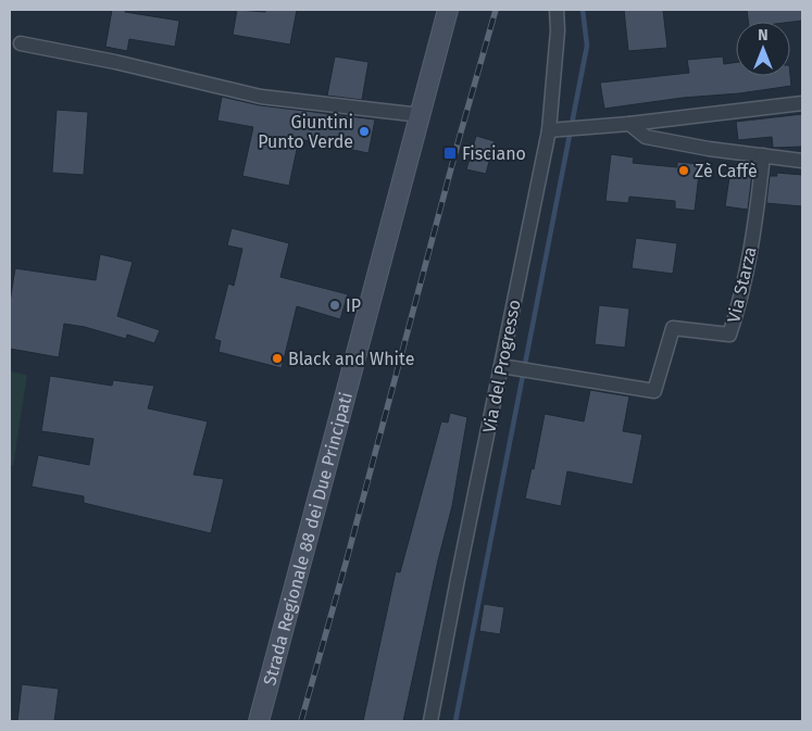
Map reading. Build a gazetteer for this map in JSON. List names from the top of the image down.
{
  "streets": {
    "main road": ["Strada Regionale 88 dei Due Principati"],
    "street": ["Via Starza", "Via del Progresso"]
  },
  "crossings": [
    ["Via Starza", "Via del Progresso"]
  ],
  "places": {
    "other": [
      "Giuntini Punto Verde",
      "Zè Caffè",
      "IP",
      "Black and White"
    ],
    "transit": ["Fisciano"]
  },
  "north": "top"
}
